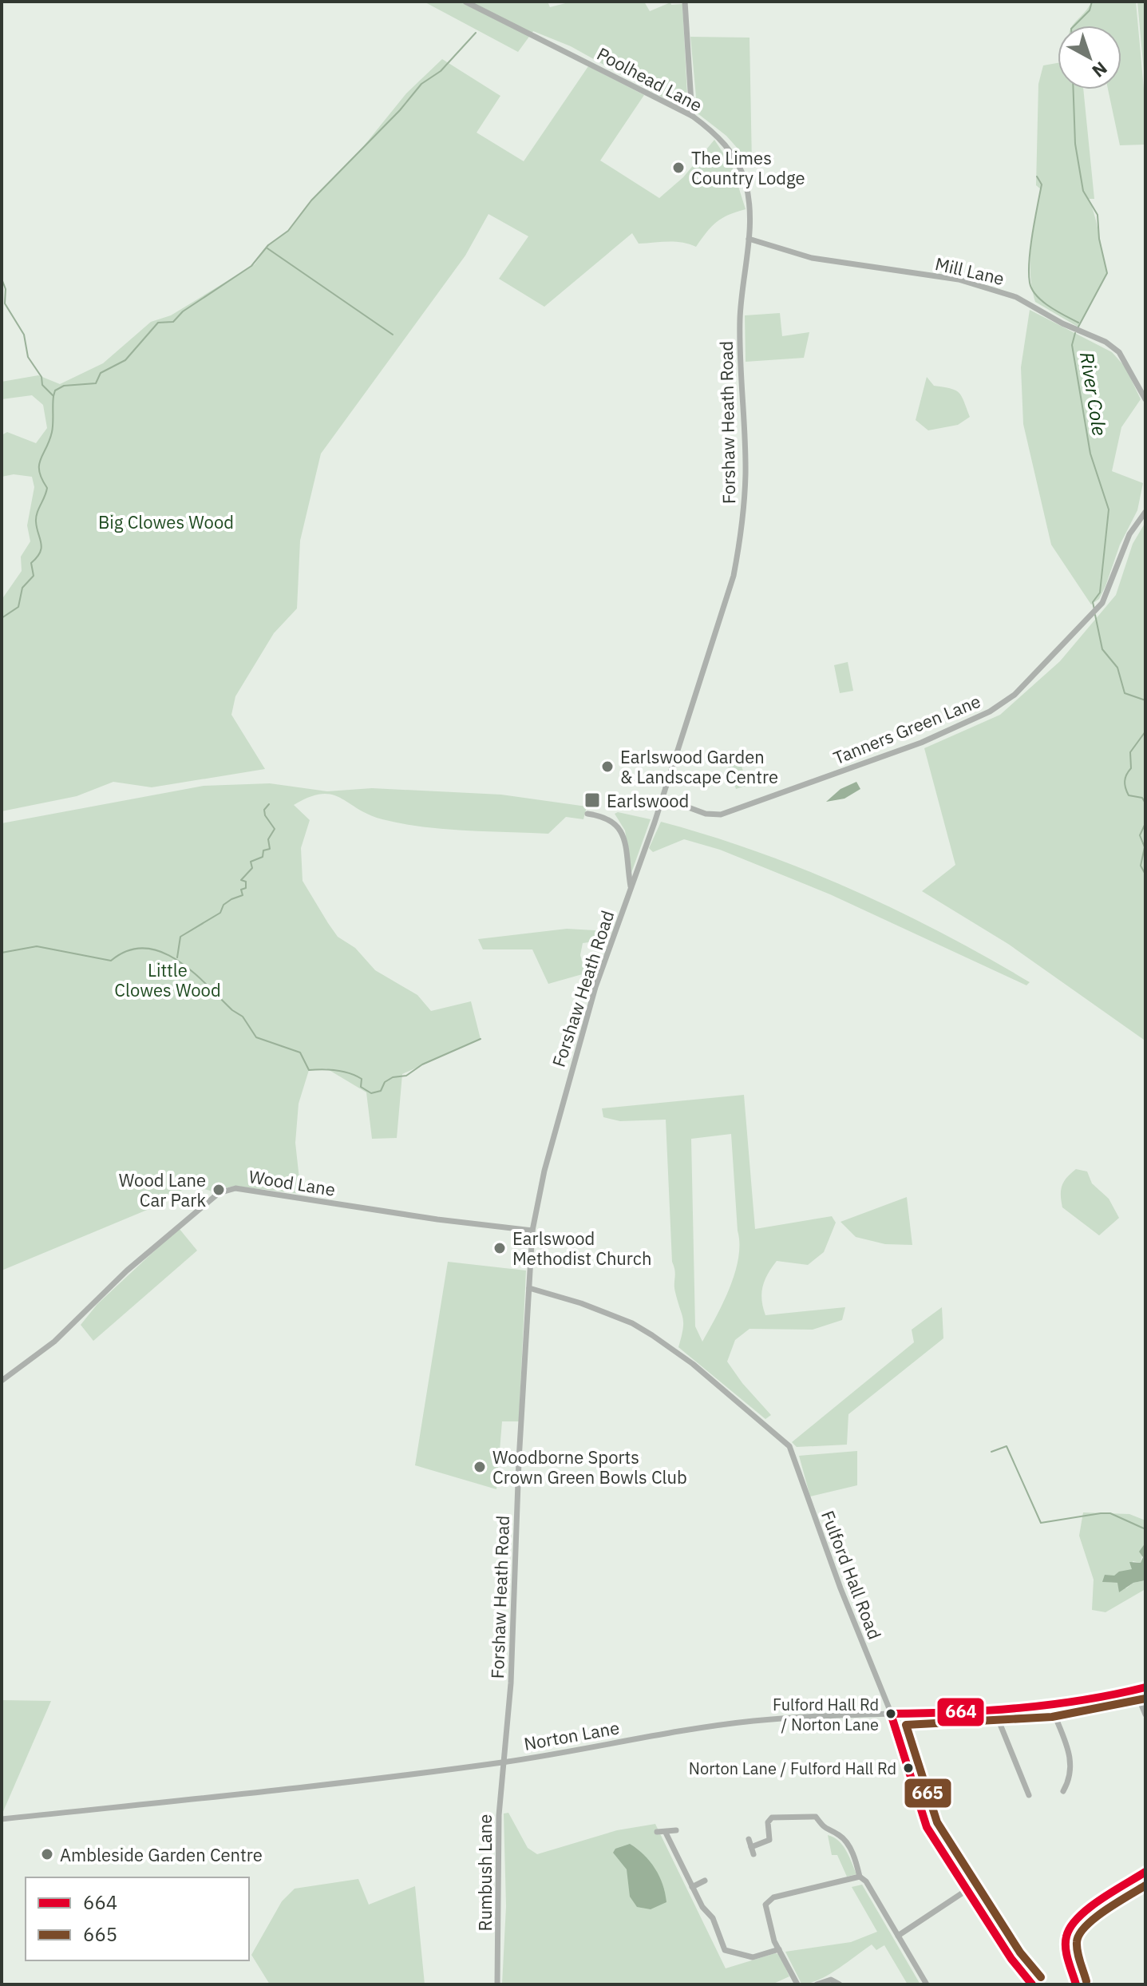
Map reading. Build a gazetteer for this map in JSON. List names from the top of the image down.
{
  "streets": {
    "street": [
      "Poolhead Lane",
      "Mill Lane",
      "Forshaw Heath Road",
      "Tanners Green Lane",
      "Wood Lane",
      "Fulford Hall Road",
      "Norton Lane",
      "Rumbush Lane"
    ]
  },
  "crossings": [
    ["Poolhead Lane", "Mill Lane"],
    ["Poolhead Lane", "Forshaw Heath Road"],
    ["Mill Lane", "Forshaw Heath Road"],
    ["Forshaw Heath Road", "Tanners Green Lane"],
    ["Forshaw Heath Road", "Wood Lane"],
    ["Forshaw Heath Road", "Fulford Hall Road"],
    ["Forshaw Heath Road", "Norton Lane"],
    ["Forshaw Heath Road", "Rumbush Lane"],
    ["Fulford Hall Road", "Norton Lane"],
    ["Norton Lane", "Rumbush Lane"]
  ],
  "water": ["River Cole"],
  "parks": ["Big Clowes Wood", "Little Clowes Wood"],
  "places": {
    "other": [
      "The Limes Country Lodge",
      "Earlswood Garden & Landscape Centre",
      "Wood Lane Car Park",
      "Earlswood Methodist Church",
      "Woodborne Sports Crown Green Bowls Club",
      "Fulford Hall Rd / Norton Lane",
      "Norton Lane / Fulford Hall Rd",
      "Ambleside Garden Centre"
    ],
    "transit": ["Earlswood"]
  },
  "lines": ["transit line 664", "transit line 665"],
  "legend": ["664", "665"],
  "north": "bottom right"
}
